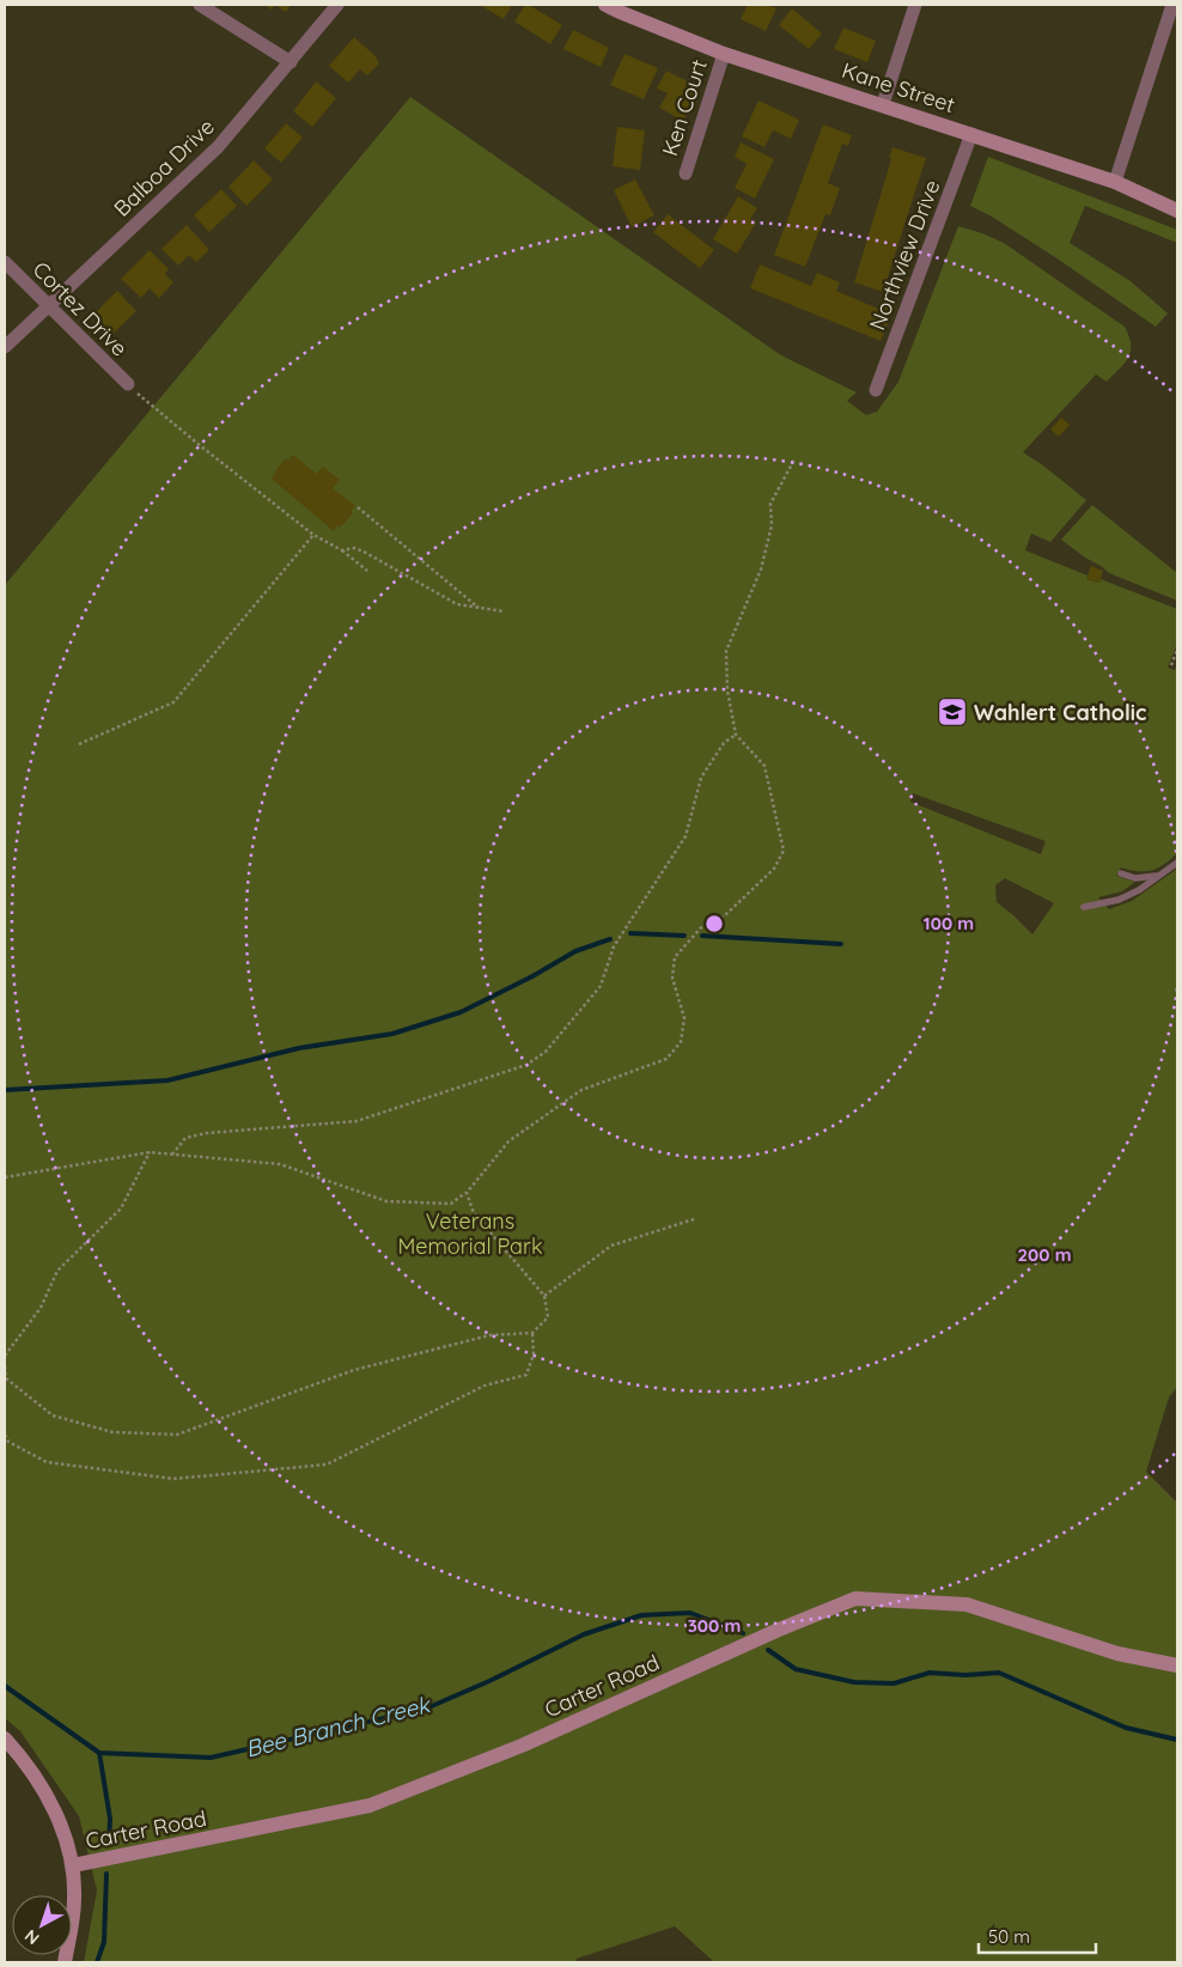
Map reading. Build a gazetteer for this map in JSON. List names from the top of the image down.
{
  "streets": {
    "street": [
      "Kane Street",
      "Ken Court",
      "Balboa Drive",
      "Northview Drive",
      "Cortez Drive",
      "Carter Road"
    ]
  },
  "crossings": [
    ["Kane Street", "Ken Court"],
    ["Kane Street", "Northview Drive"],
    ["Balboa Drive", "Cortez Drive"]
  ],
  "water": ["Bee Branch Creek"],
  "parks": ["Veterans Memorial Park"],
  "places": {
    "school or university": ["Wahlert Catholic"]
  },
  "scale_bar": "50 m",
  "north": "bottom left",
  "rings": ["100 m", "200 m", "300 m"]
}
